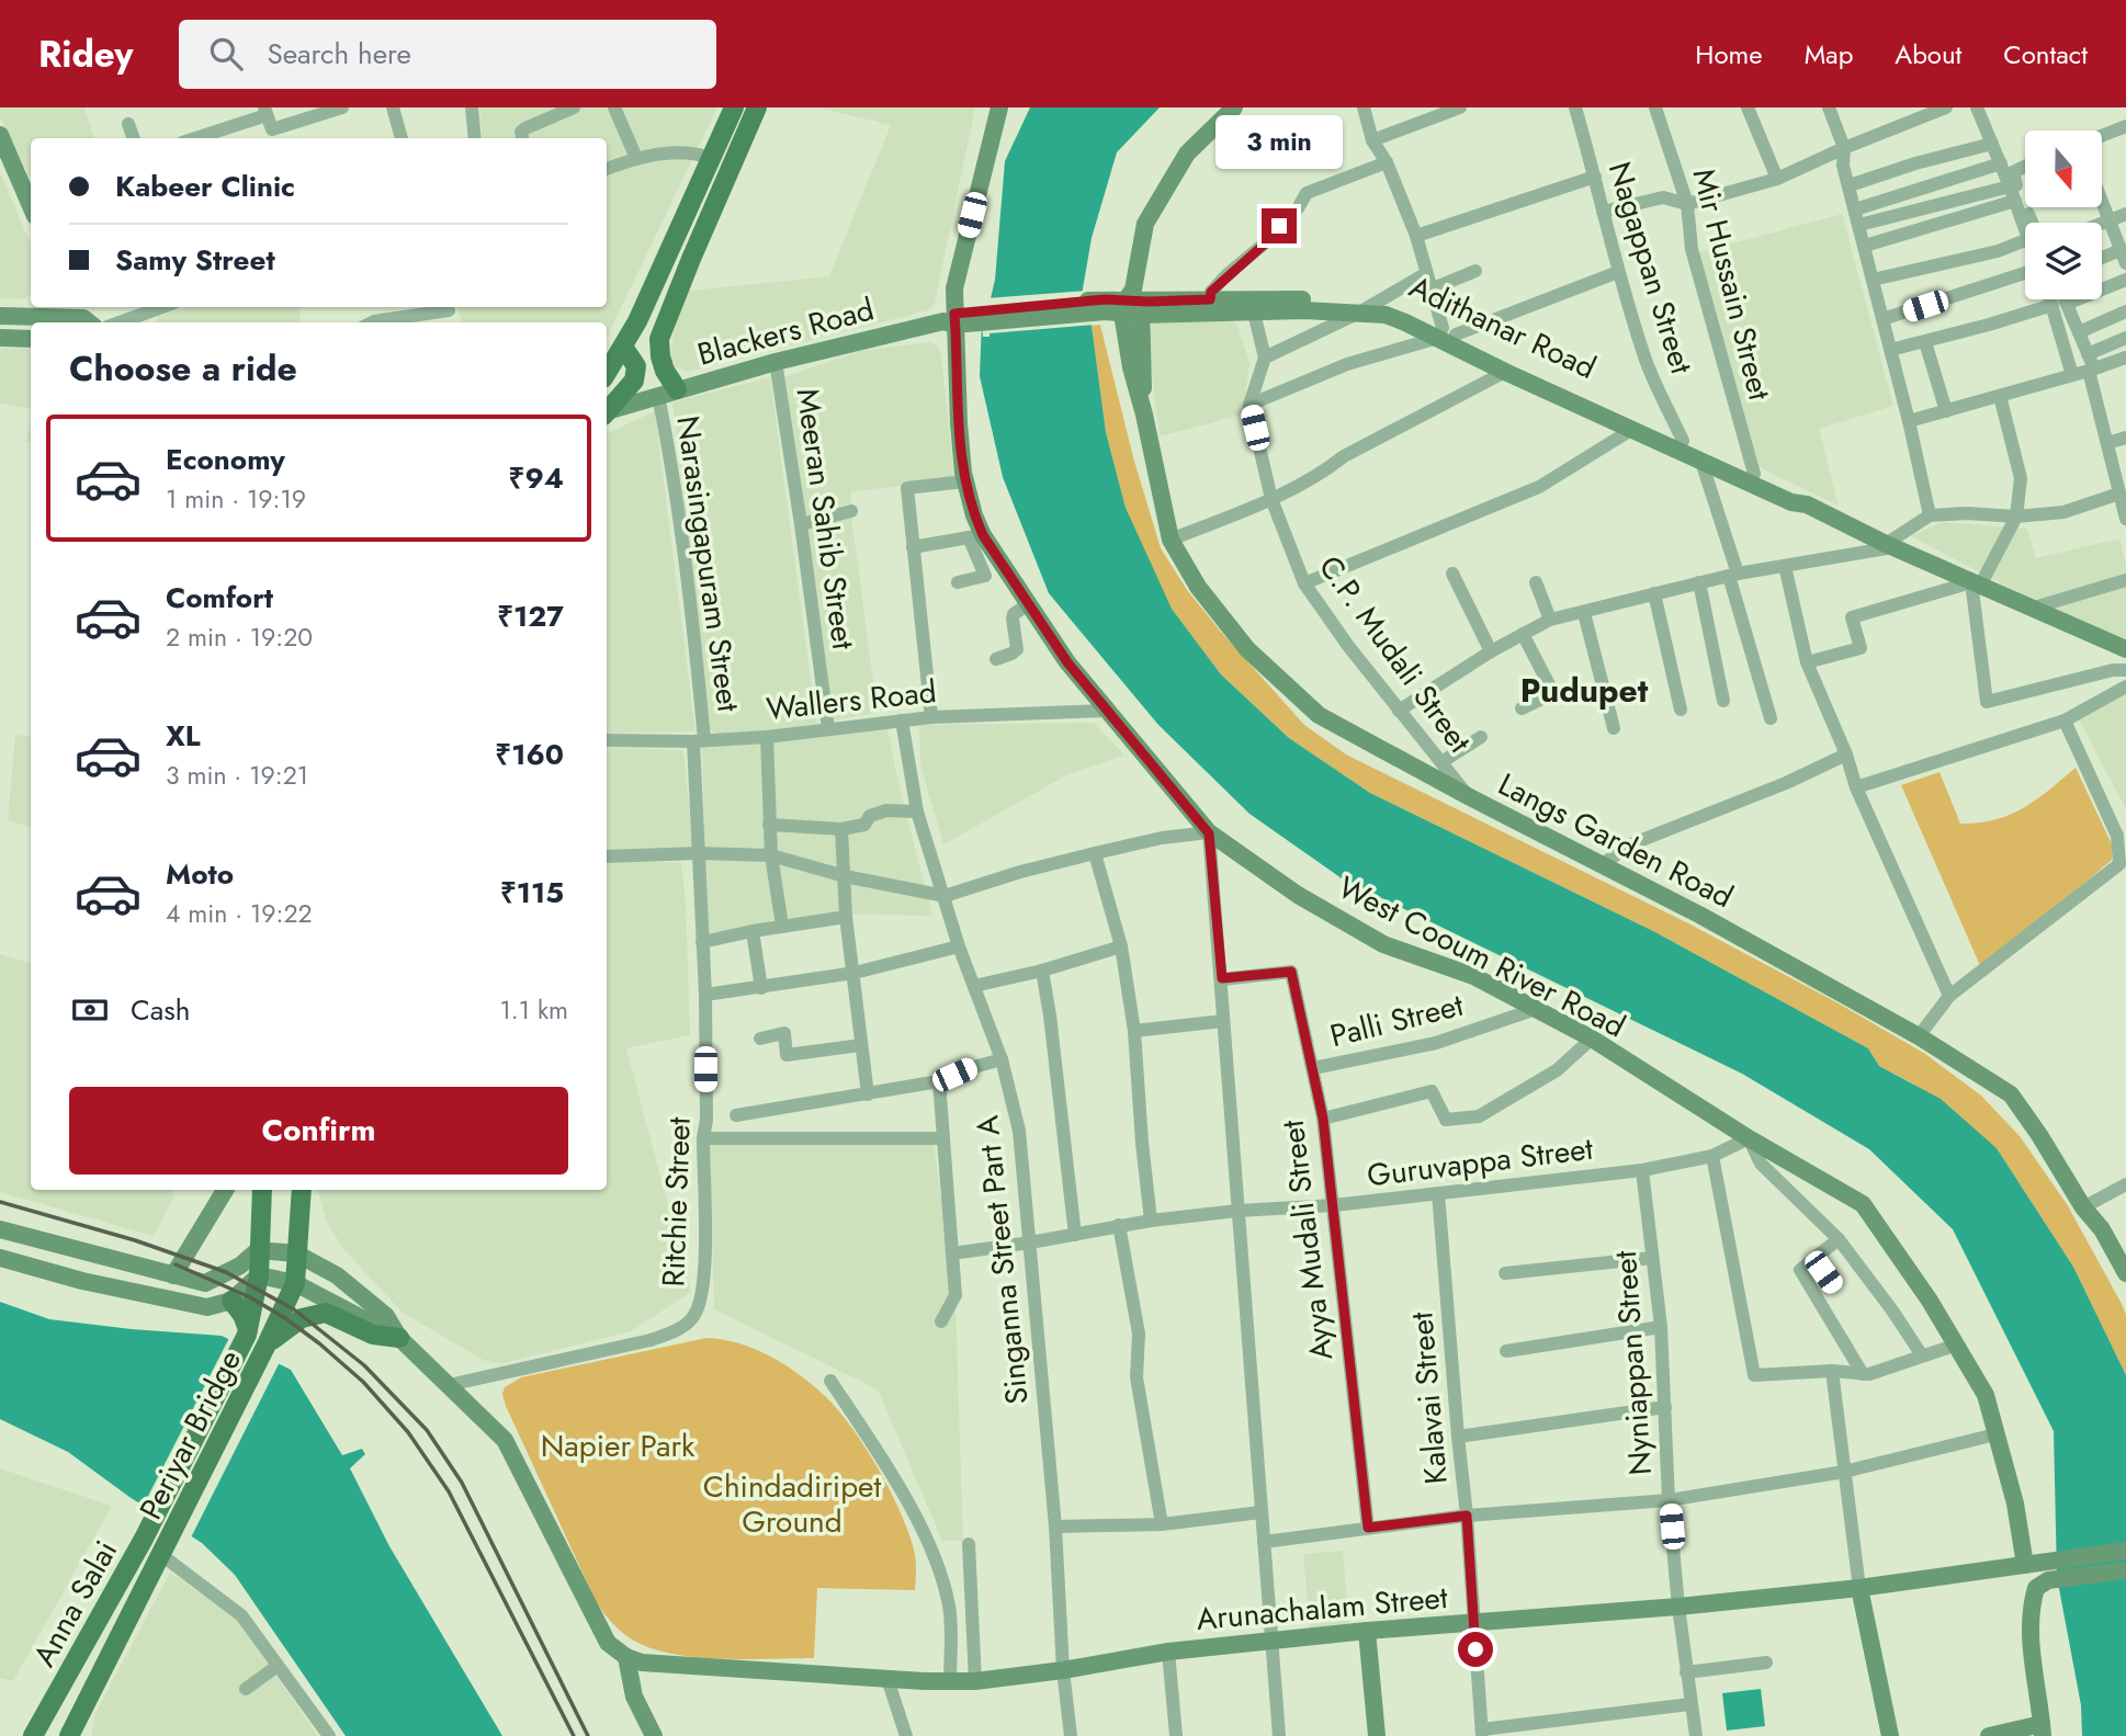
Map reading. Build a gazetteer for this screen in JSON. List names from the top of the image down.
{
  "streets": {
    "main road": [
      "Adithanar Road",
      "Blackers Road",
      "Langs Garden Road",
      "West Cooum River Road",
      "Periyar Bridge",
      "Anna Salai",
      "Arunachalam Street"
    ],
    "street": [
      "Nagappan Street",
      "Mir Hussain Street",
      "Meeran Sahib Street",
      "Narasingapuram Street",
      "C.P. Mudali Street",
      "Wallers Road",
      "Palli Street",
      "Guruvappa Street",
      "Ritchie Street",
      "Ayya Mudali Street",
      "Singanna Street Part A",
      "Nyniappan Street",
      "Kalavai Street"
    ]
  },
  "crossings": [
    ["Nagappan Street", "Adithanar Road"],
    ["Mir Hussain Street", "Adithanar Road"],
    ["Adithanar Road", "Blackers Road"],
    ["Adithanar Road", "Langs Garden Road"],
    ["Blackers Road", "Meeran Sahib Street"],
    ["Blackers Road", "Narasingapuram Street"],
    ["Blackers Road", "West Cooum River Road"],
    ["Meeran Sahib Street", "Wallers Road"],
    ["Narasingapuram Street", "Wallers Road"],
    ["Narasingapuram Street", "Ritchie Street"],
    ["C.P. Mudali Street", "Langs Garden Road"],
    ["Wallers Road", "West Cooum River Road"],
    ["Wallers Road", "Ritchie Street"],
    ["Wallers Road", "Singanna Street Part A"],
    ["West Cooum River Road", "Palli Street"],
    ["West Cooum River Road", "Guruvappa Street"],
    ["West Cooum River Road", "Arunachalam Street"],
    ["Palli Street", "Ayya Mudali Street"],
    ["Guruvappa Street", "Ayya Mudali Street"],
    ["Guruvappa Street", "Singanna Street Part A"],
    ["Guruvappa Street", "Nyniappan Street"],
    ["Guruvappa Street", "Kalavai Street"],
    ["Ritchie Street", "Arunachalam Street"],
    ["Singanna Street Part A", "Arunachalam Street"],
    ["Nyniappan Street", "Arunachalam Street"],
    ["Kalavai Street", "Arunachalam Street"],
    ["Periyar Bridge", "Anna Salai"]
  ],
  "districts": ["Pudupet"],
  "parks": ["Napier Park", "Chindadiripet Ground"],
  "north": "bottom",
  "page": {
    "header": "Ridey",
    "search": "Search here",
    "nav": [
      "Home",
      "Map",
      "About",
      "Contact"
    ],
    "bubble": "3 min",
    "banner": ["Kabeer Clinic", "Samy Street"],
    "heading": "Choose a ride",
    "list": [
      {
        "name": "Economy",
        "note": "1 min · 19:19",
        "value": "₹94"
      },
      {
        "name": "Comfort",
        "note": "2 min · 19:20",
        "value": "₹127"
      },
      {
        "name": "XL",
        "note": "3 min · 19:21",
        "value": "₹160"
      },
      {
        "name": "Moto",
        "note": "4 min · 19:22",
        "value": "₹115"
      }
    ],
    "pay": ["Cash", "1.1 km"],
    "buttons": "Confirm"
  }
}
